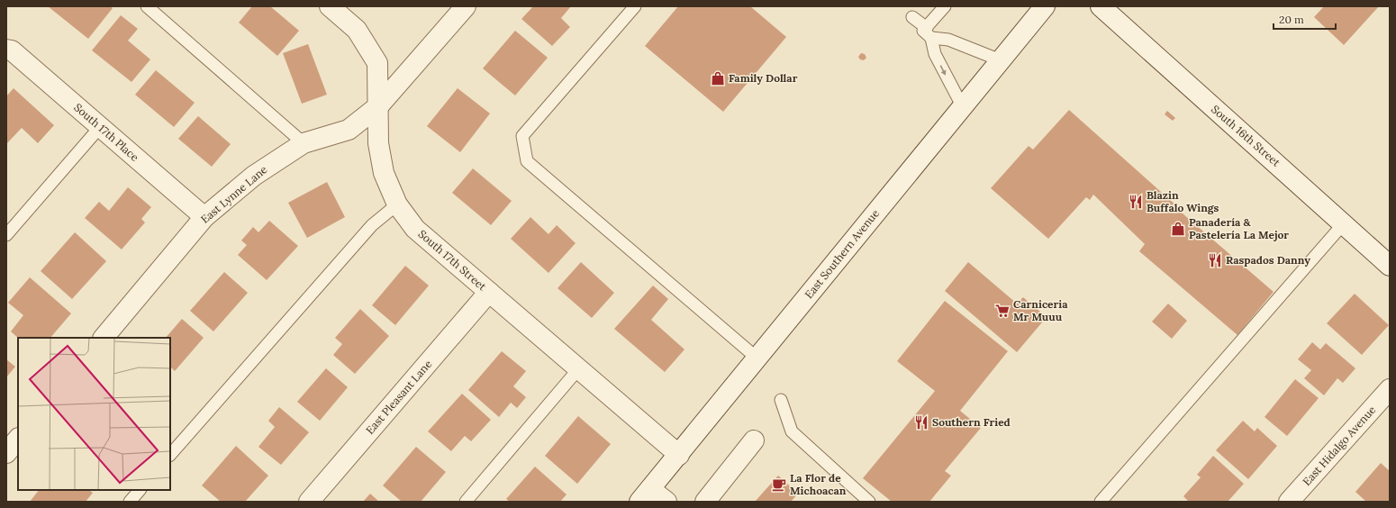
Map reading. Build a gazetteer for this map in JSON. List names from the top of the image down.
{
  "streets": {
    "street": [
      "South 17th Place",
      "South 16th Street",
      "East Lynne Lane",
      "East Southern Avenue",
      "South 17th Street",
      "East Pleasant Lane",
      "East Hidalgo Avenue"
    ]
  },
  "crossings": [
    ["South 17th Place", "East Lynne Lane"],
    ["East Lynne Lane", "South 17th Street"],
    ["East Southern Avenue", "South 17th Street"],
    ["South 17th Street", "East Pleasant Lane"]
  ],
  "places": {
    "shop": ["Family Dollar", "Panadería & Pastelería La Mejor"],
    "restaurant": ["Blazin Buffalo Wings", "Raspados Danny", "Southern Fried"],
    "supermarket": ["Carniceria Mr Muuu"],
    "cafe": ["La Flor de Michoacan"]
  },
  "scale_bar": "20 m"
}
